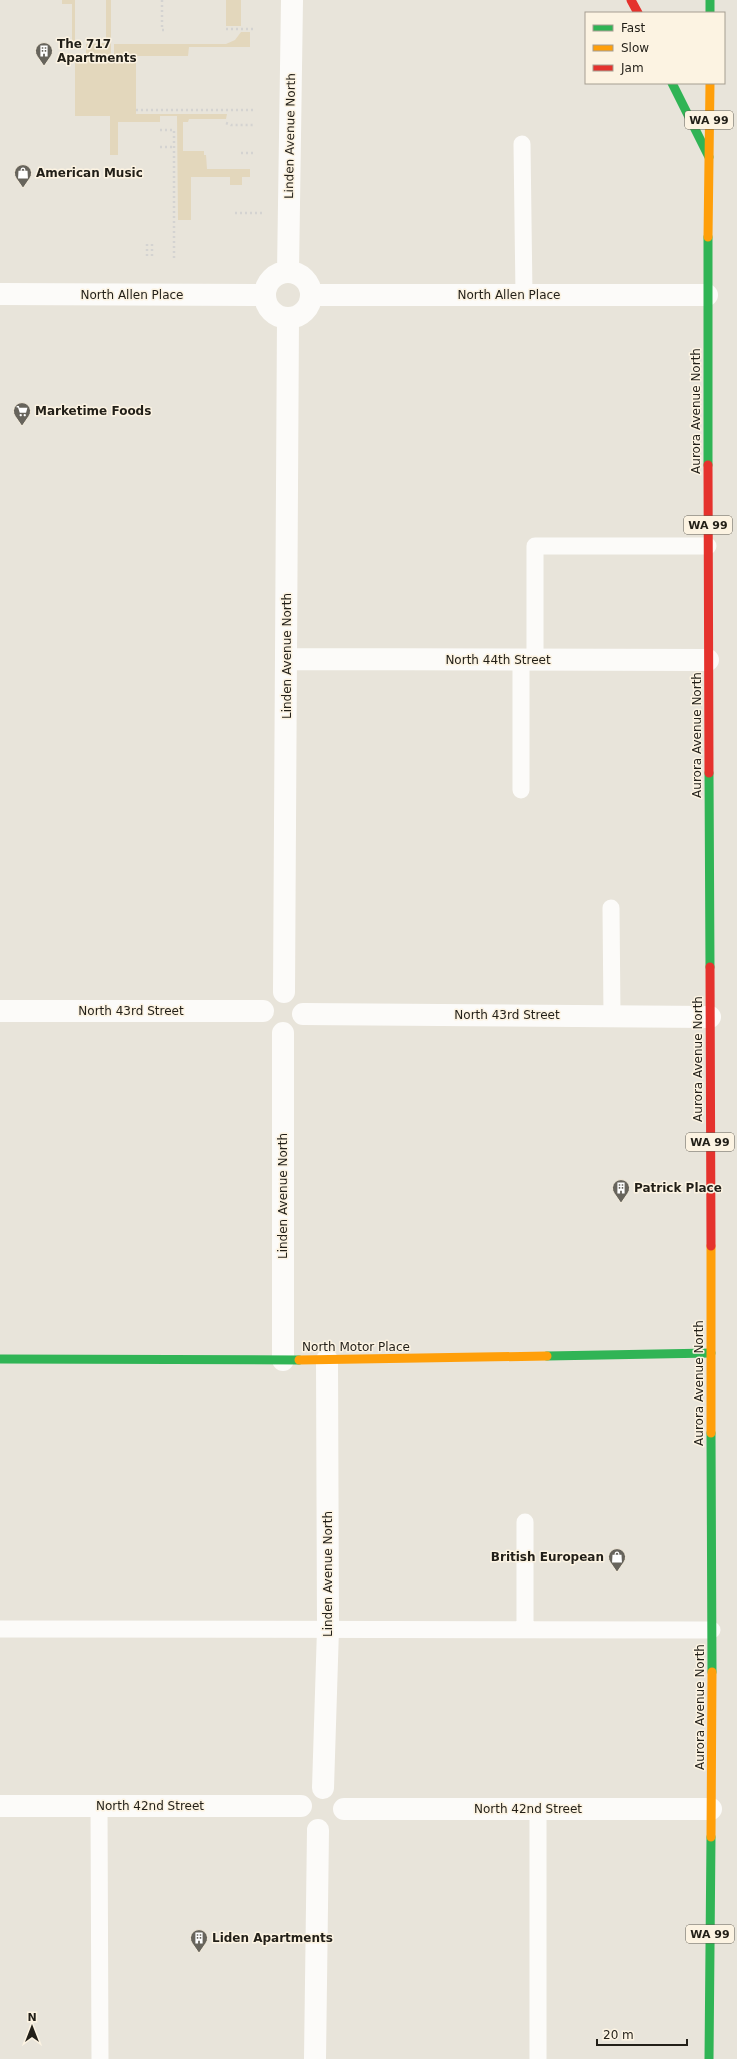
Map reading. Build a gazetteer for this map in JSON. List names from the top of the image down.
{
  "streets": {
    "main road": ["WA 99", "Aurora Avenue North", "North Motor Place"],
    "street": [
      "Linden Avenue North",
      "North Allen Place",
      "North 44th Street",
      "North 43rd Street",
      "North 42nd Street"
    ]
  },
  "crossings": [
    ["Linden Avenue North", "North Allen Place"],
    ["Linden Avenue North", "North 44th Street"],
    ["Linden Avenue North", "North 43rd Street"],
    ["Linden Avenue North", "North Motor Place"],
    ["Linden Avenue North", "North 42nd Street"],
    ["North Allen Place", "Aurora Avenue North"],
    ["Aurora Avenue North", "North 44th Street"],
    ["Aurora Avenue North", "North 43rd Street"],
    ["Aurora Avenue North", "North Motor Place"],
    ["Aurora Avenue North", "North 42nd Street"]
  ],
  "places": {
    "building": ["The 717 Apartments", "Patrick Place", "Liden Apartments"],
    "shop": ["American Music", "British European"],
    "supermarket": ["Marketime Foods"]
  },
  "legend": ["Fast", "Slow", "Jam"],
  "scale_bar": "20 m",
  "north": "top"
}
